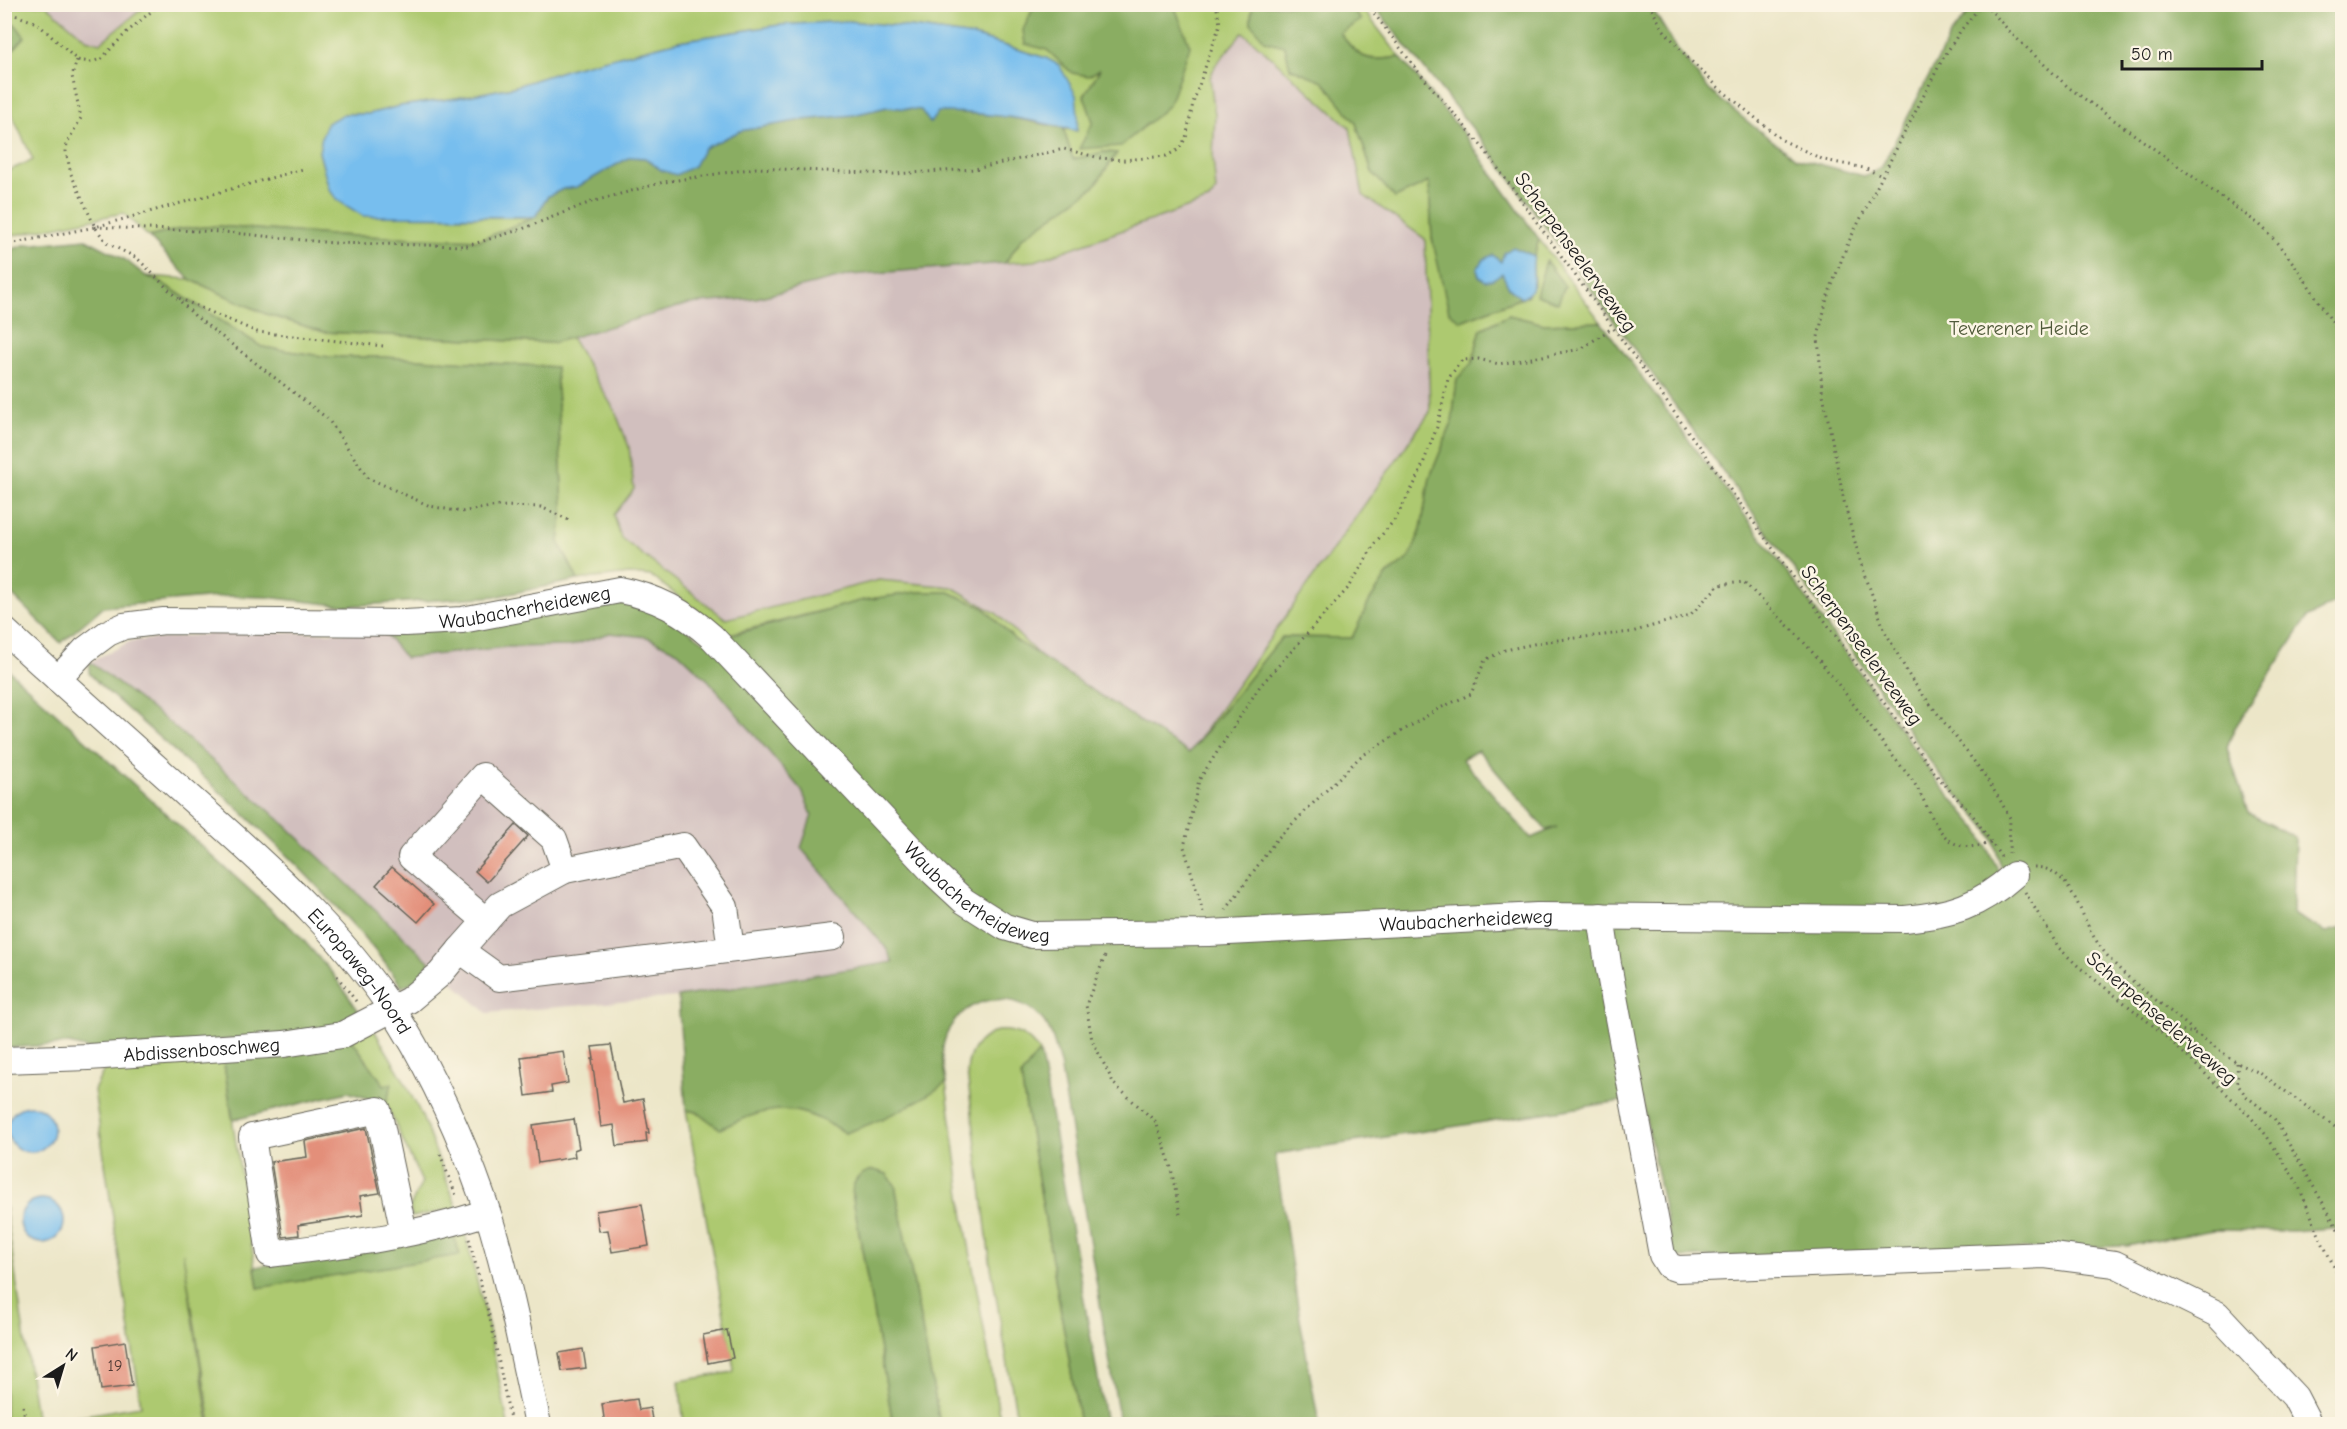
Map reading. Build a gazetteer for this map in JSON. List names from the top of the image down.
{
  "streets": {
    "street": ["Waubacherheideweg", "Europaweg-Noord", "Abdissenboschweg"],
    "path": ["Scherpenseelerveeweg"]
  },
  "crossings": [
    ["Scherpenseelerveeweg", "Waubacherheideweg"],
    ["Waubacherheideweg", "Europaweg-Noord"],
    ["Europaweg-Noord", "Abdissenboschweg"]
  ],
  "parks": ["Teverener Heide"],
  "house_numbers": ["19"],
  "scale_bar": "50 m",
  "north": "top right"
}
